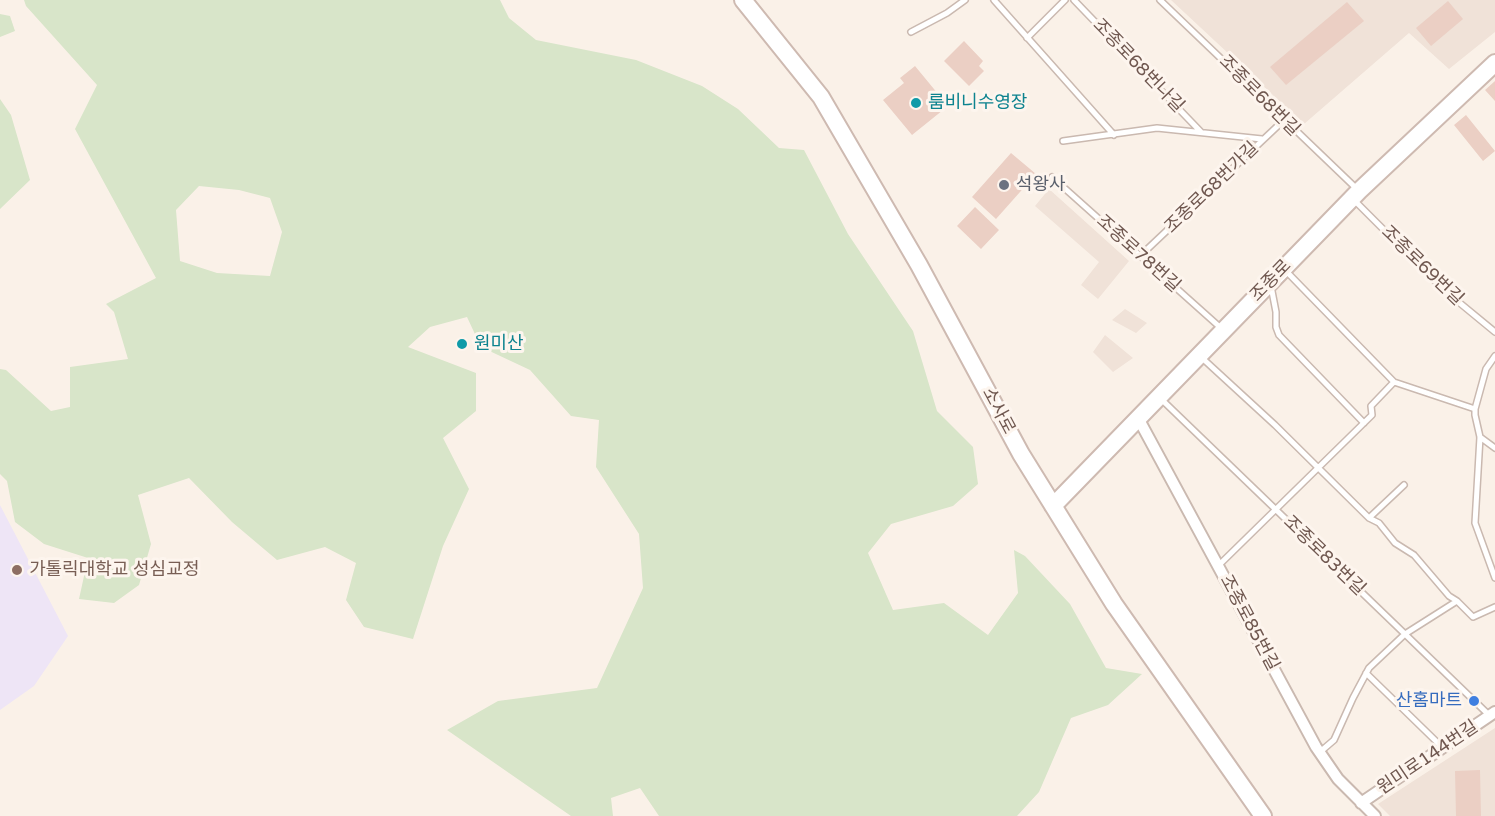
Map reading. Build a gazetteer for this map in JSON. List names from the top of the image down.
{
  "streets": {
    "street": [
      "조종로",
      "소사로",
      "조종로85번길",
      "원미로144번길"
    ],
    "lane": [
      "조종로68번나길",
      "조종로68번길",
      "조종로68번가길",
      "조종로78번길",
      "조종로69번길",
      "조종로83번길"
    ]
  },
  "crossings": [
    ["조종로68번길", "조종로68번가길"],
    ["조종로68번길", "조종로69번길"],
    ["조종로68번길", "조종로"],
    ["조종로68번가길", "조종로78번길"],
    ["조종로78번길", "조종로"],
    ["조종로69번길", "조종로"],
    ["조종로", "소사로"],
    ["조종로", "조종로83번길"],
    ["조종로", "조종로85번길"],
    ["조종로83번길", "원미로144번길"],
    ["조종로85번길", "원미로144번길"]
  ],
  "places": [
    "룸비니수영장",
    "석왕사",
    "원미산",
    "가톨릭대학교 성심교정",
    "산홈마트"
  ]
}
